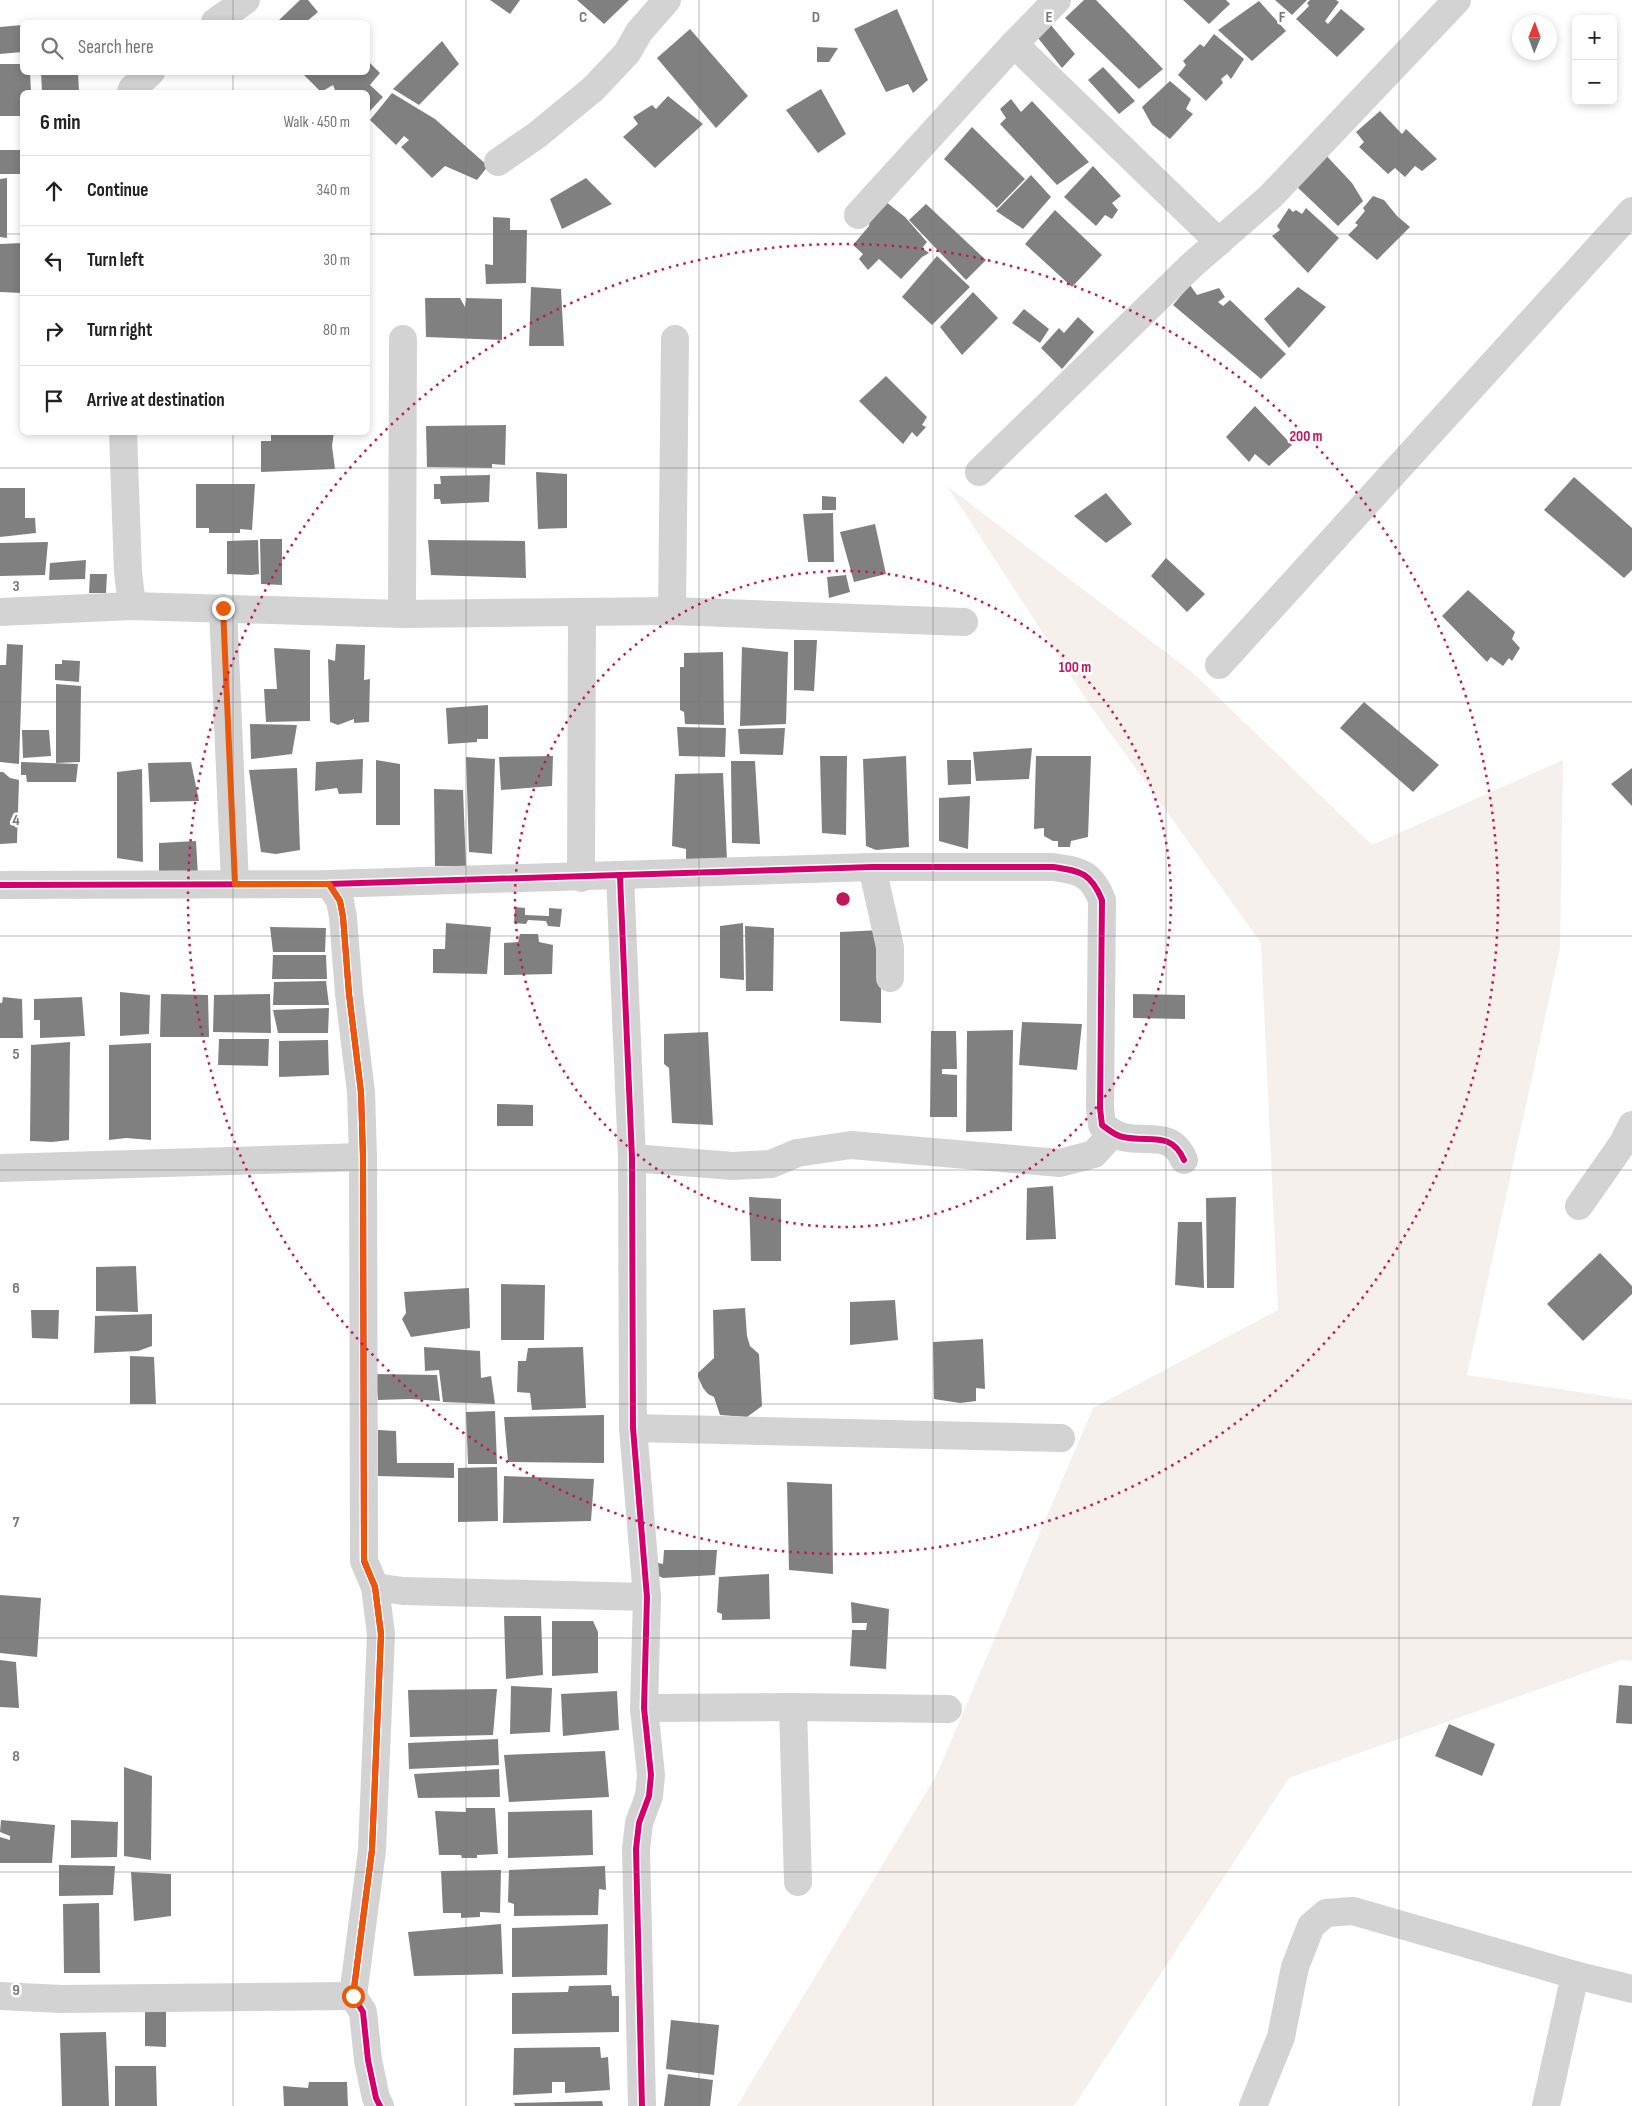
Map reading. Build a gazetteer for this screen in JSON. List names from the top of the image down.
{
  "north": "top",
  "page": {
    "map_buttons": ["+", "−"],
    "search": "Search here",
    "heading": ["6 min", "Walk · 450 m"],
    "list": [
      ["Continue", "340 m"],
      ["Turn left", "30 m"],
      ["Turn right", "80 m"],
      "Arrive at destination"
    ]
  },
  "grid": {
    "columns": [
      "C",
      "D",
      "E",
      "F"
    ],
    "rows": [
      "3",
      "4",
      "5",
      "6",
      "7",
      "8",
      "9"
    ]
  },
  "rings": ["200 m", "100 m"]
}
